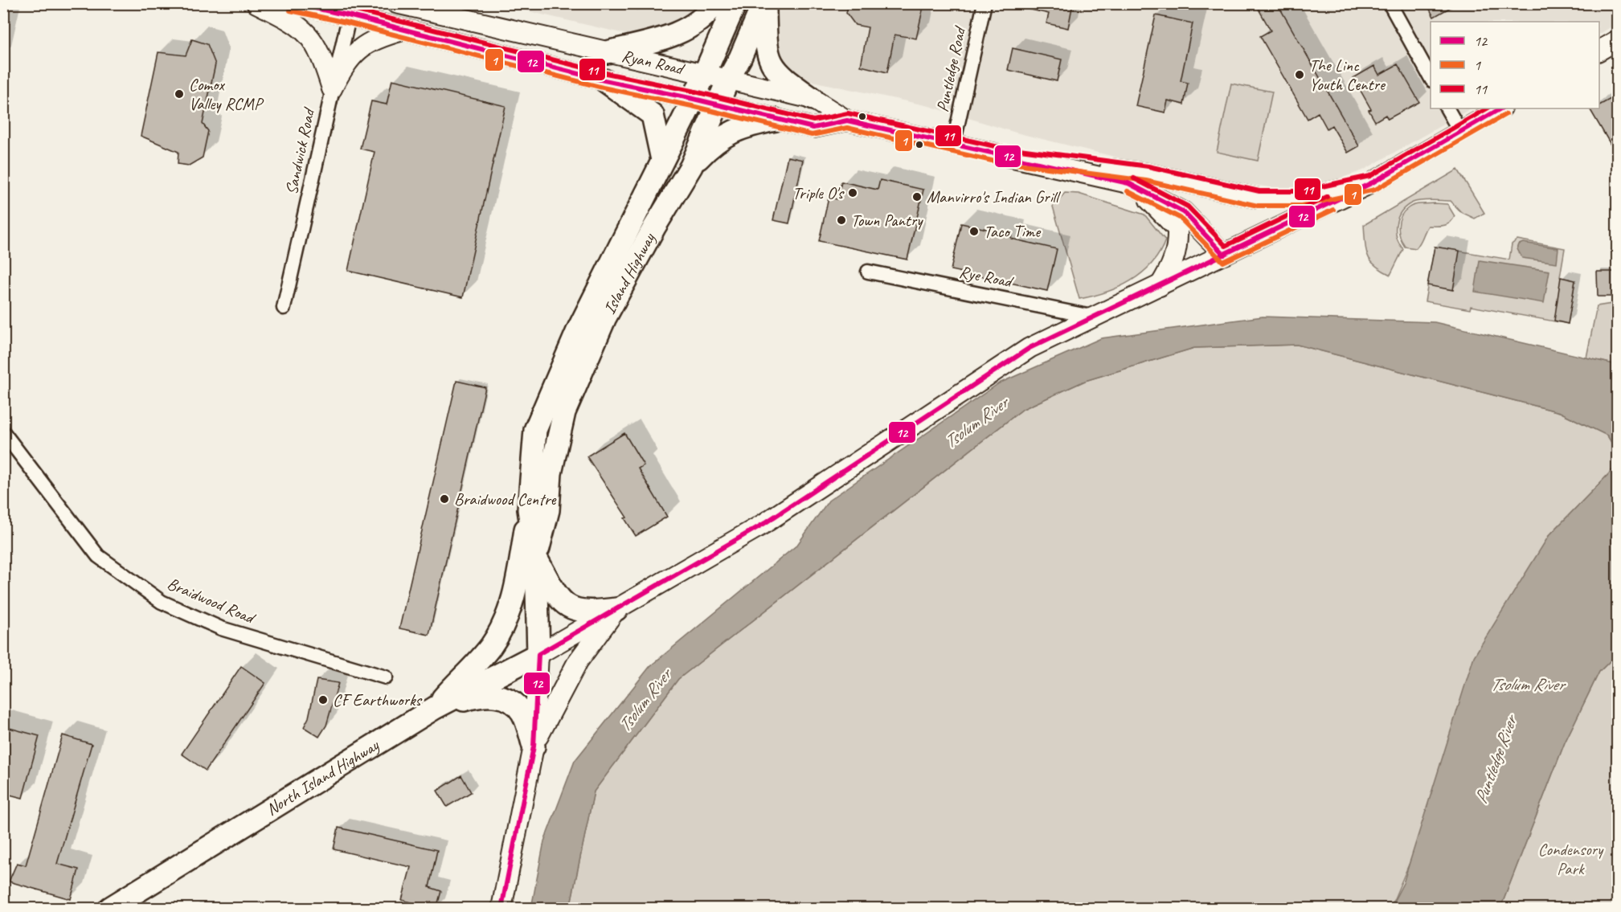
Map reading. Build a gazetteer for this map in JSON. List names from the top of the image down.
{
  "streets": {
    "main road": ["Ryan Road", "Island Highway", "North Island Highway"],
    "street": [
      "Puntledge Road",
      "Sandwick Road",
      "Rye Road",
      "Braidwood Road"
    ]
  },
  "crossings": [
    ["Ryan Road", "Puntledge Road"],
    ["Ryan Road", "Sandwick Road"],
    ["Ryan Road", "Island Highway"],
    ["Island Highway", "North Island Highway"]
  ],
  "water": ["Tsolum River", "Puntledge River"],
  "parks": ["Condensory Park"],
  "places": [
    "The Linc Youth Centre",
    "Comox Valley RCMP",
    "Triple O's",
    "Manvirro's Indian Grill",
    "Town Pantry",
    "Taco Time",
    "Braidwood Centre",
    "CF Earthworks"
  ],
  "lines": ["transit line 12", "transit line 11", "transit line 1"],
  "legend": ["12", "1", "11"]
}
